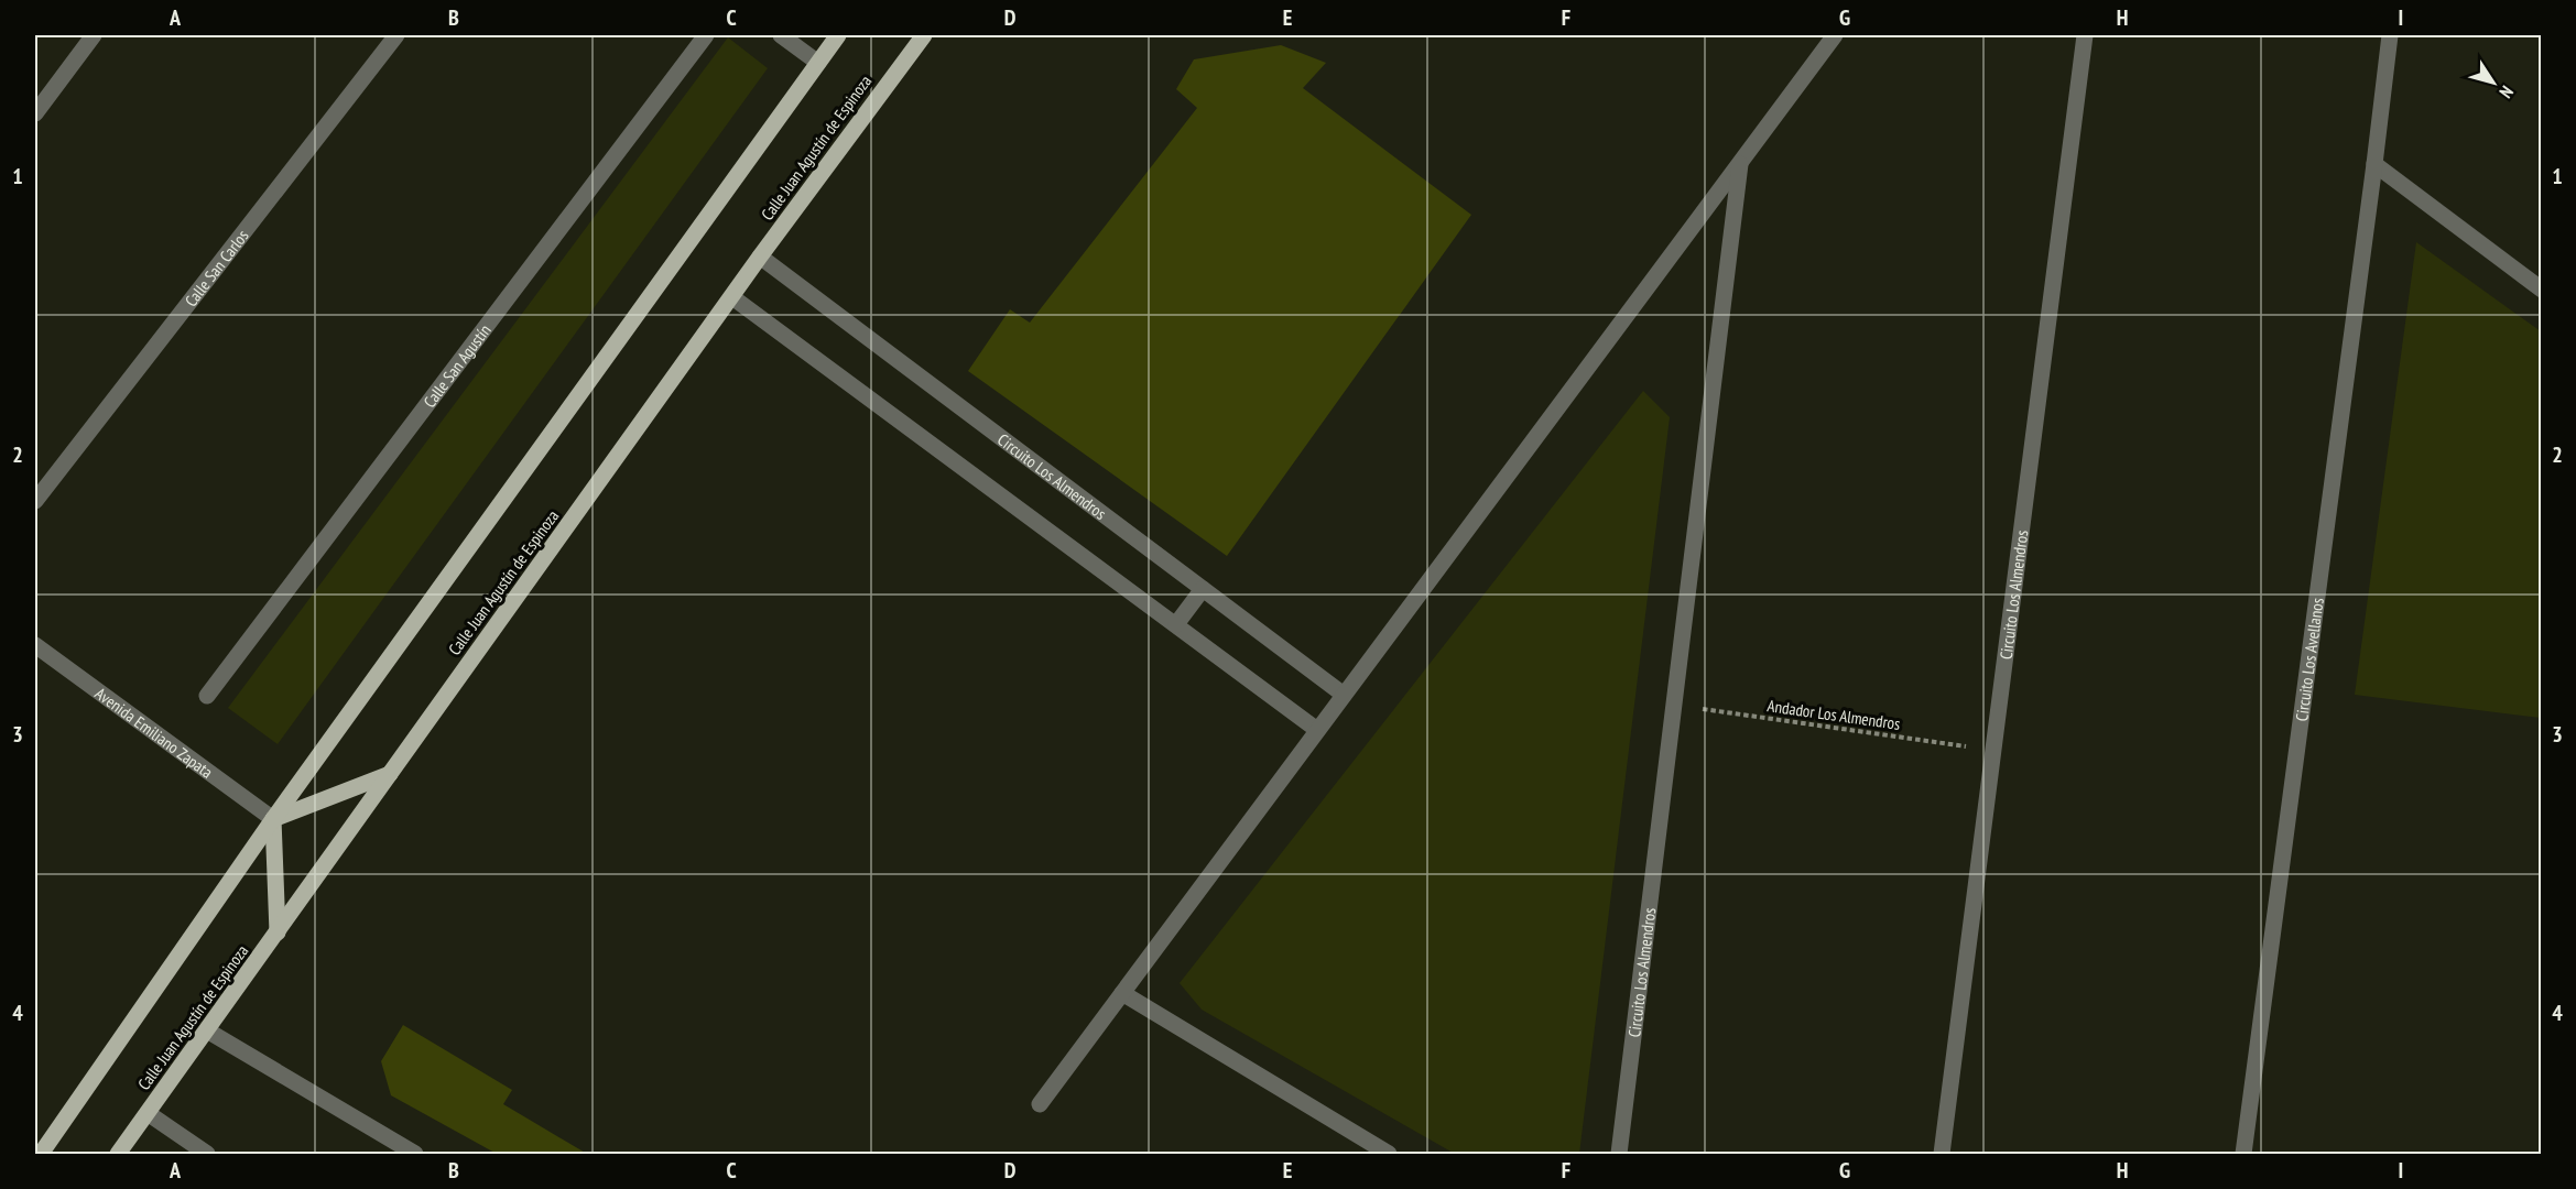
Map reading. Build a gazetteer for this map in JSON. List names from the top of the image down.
{
  "streets": {
    "main road": ["Calle Juan Agustín de Espinoza"],
    "street": [
      "Calle San Carlos",
      "Calle San Agustín",
      "Circuito Los Almendros",
      "Circuito Los Avellanos",
      "Avenida Emiliano Zapata"
    ],
    "path": ["Andador Los Almendros"]
  },
  "crossings": [
    ["Calle Juan Agustín de Espinoza", "Circuito Los Almendros"],
    ["Circuito Los Almendros", "Andador Los Almendros"]
  ],
  "north": "bottom right",
  "grid": {
    "columns": [
      "A",
      "B",
      "C",
      "D",
      "E",
      "F",
      "G",
      "H",
      "I"
    ],
    "rows": [
      "1",
      "2",
      "3",
      "4"
    ]
  }
}
